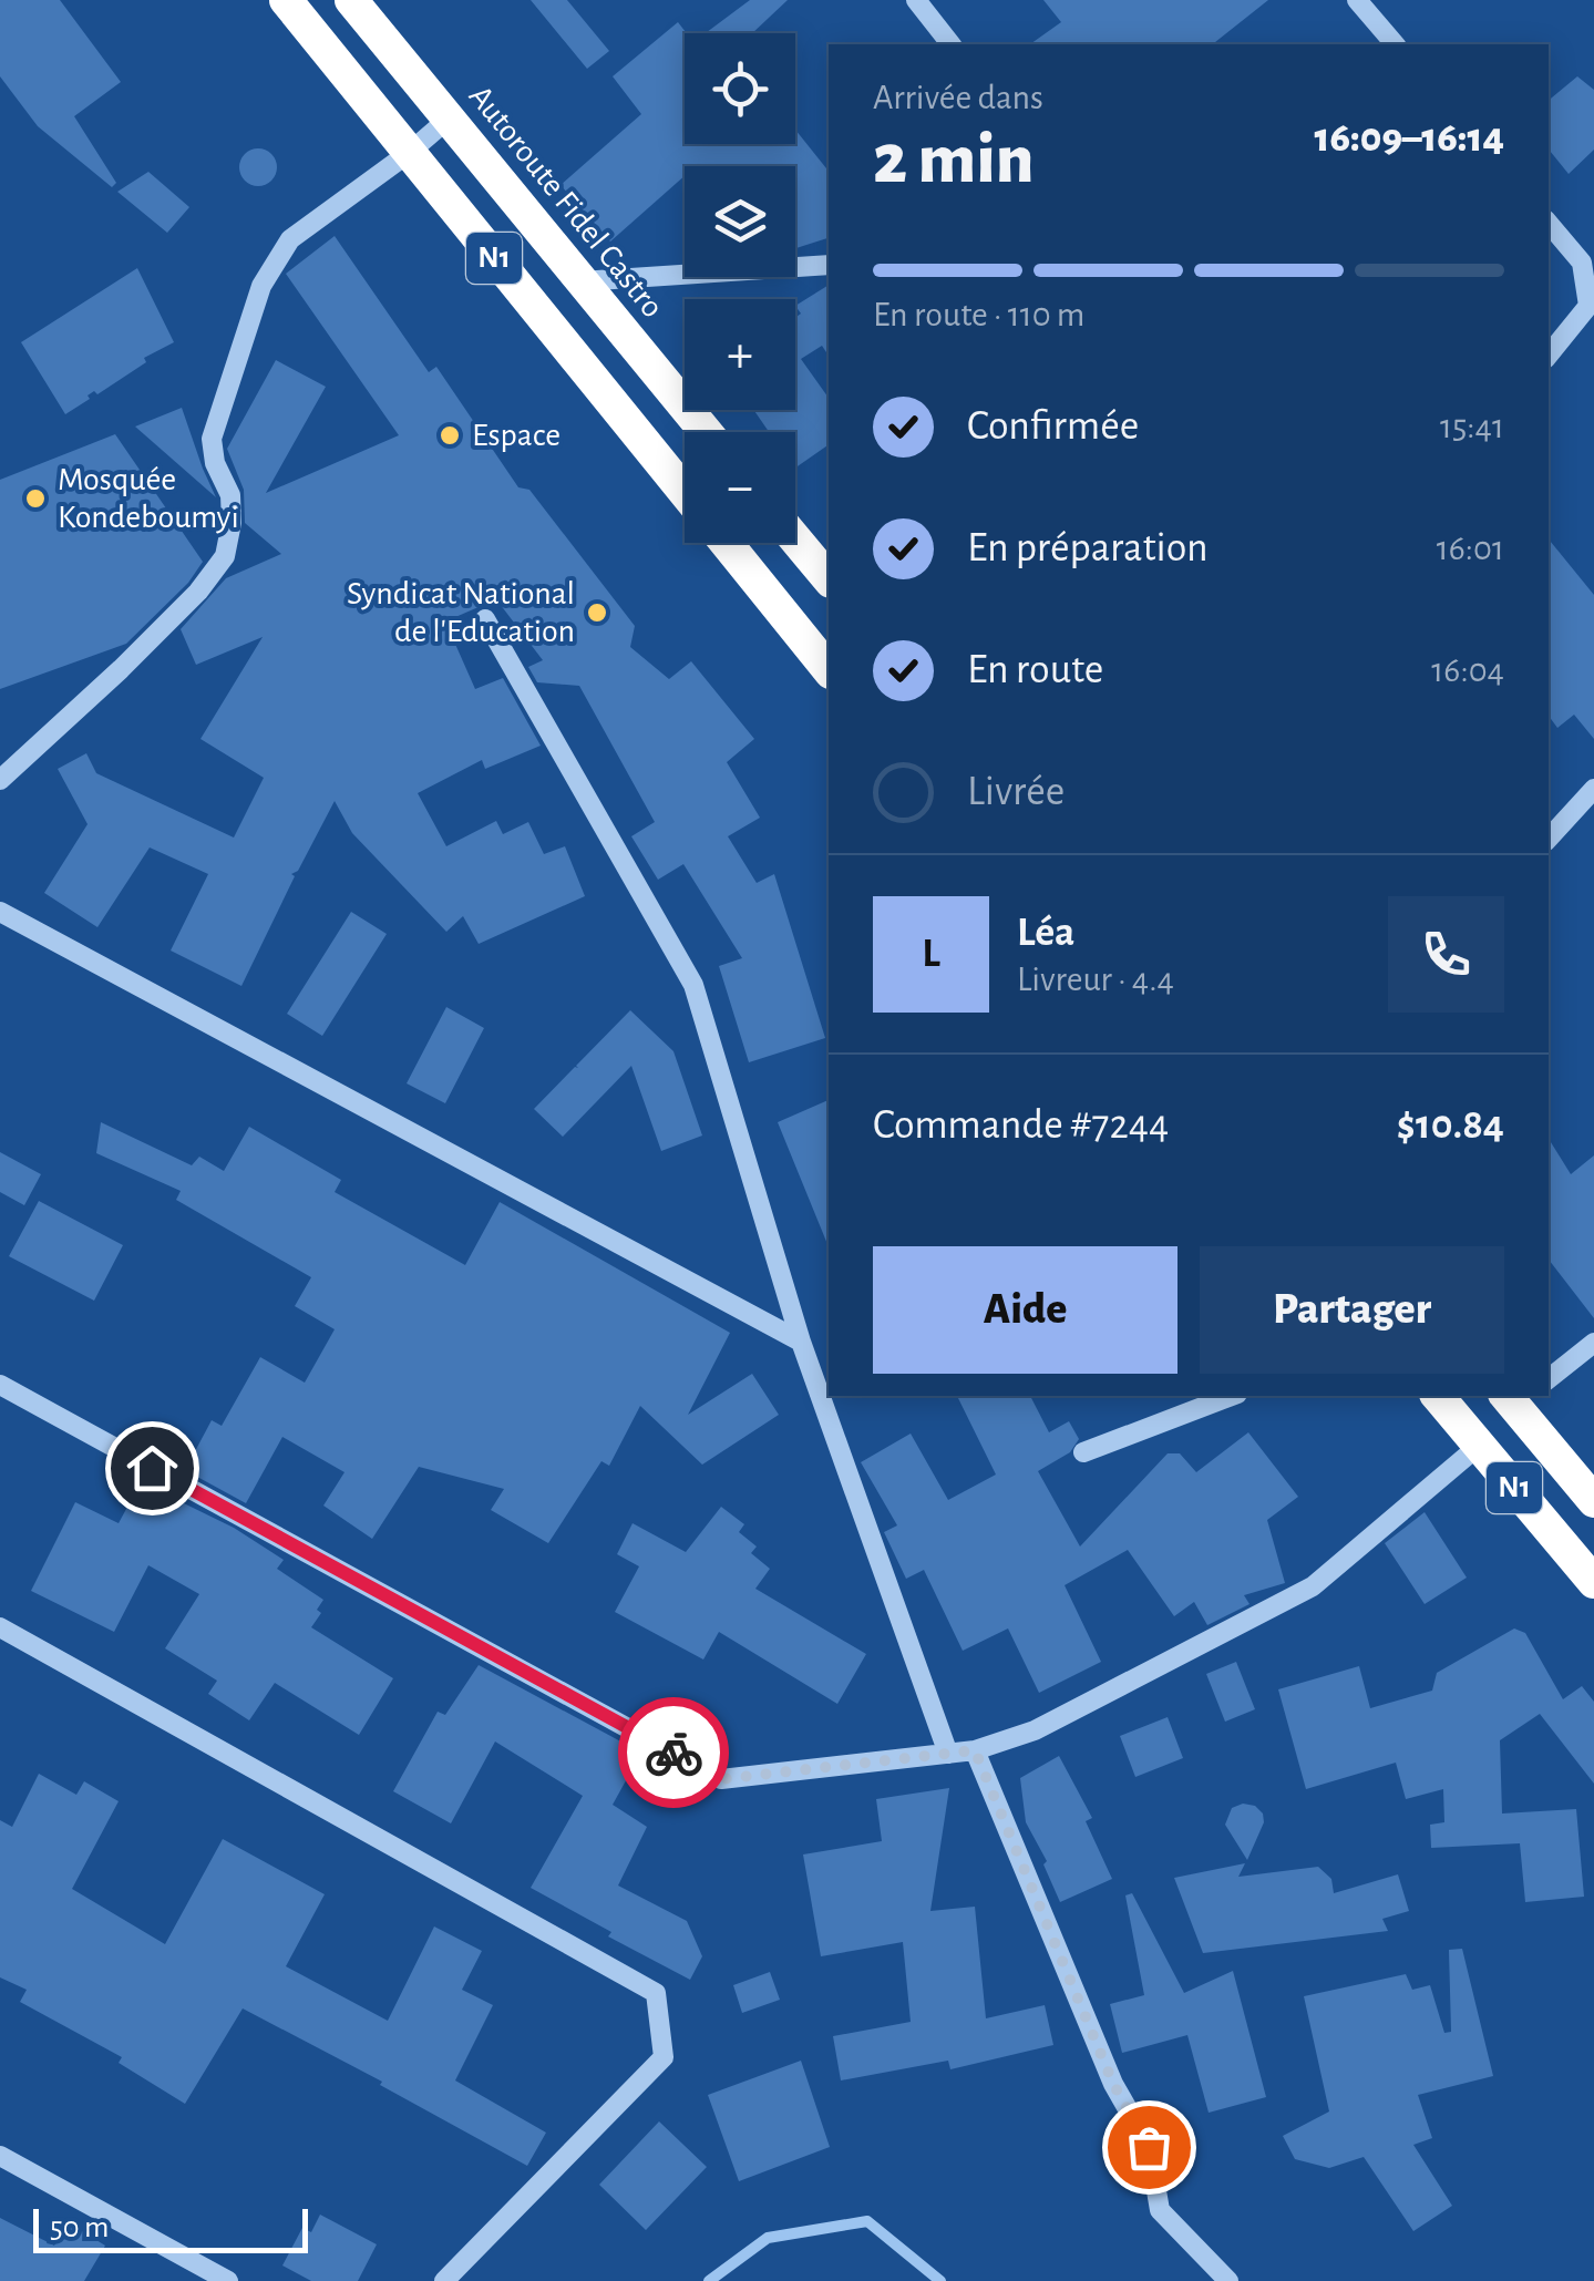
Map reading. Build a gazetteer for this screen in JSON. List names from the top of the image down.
{
  "streets": {
    "highway": ["Autoroute Fidel Castro", "N1"]
  },
  "places": ["Espace", "Mosquée Kondeboumyi", "Syndicat National de l'Education"],
  "scale_bar": "50 m",
  "page": {
    "map_buttons": ["+", "−"],
    "heading": ["2 min", "Arrivée dans", "16:09–16:14"],
    "panel": [
      "Léa",
      "Livreur · 4.4",
      "Commande #7244",
      "$10.84"
    ],
    "bar": "En route · 110 m",
    "list": [
      ["Confirmée", "15:41"],
      ["En préparation", "16:01"],
      ["En route", "16:04"],
      "Livrée"
    ],
    "round": "L",
    "buttons": ["Aide", "Partager"],
    "scale": "50 m"
  }
}
